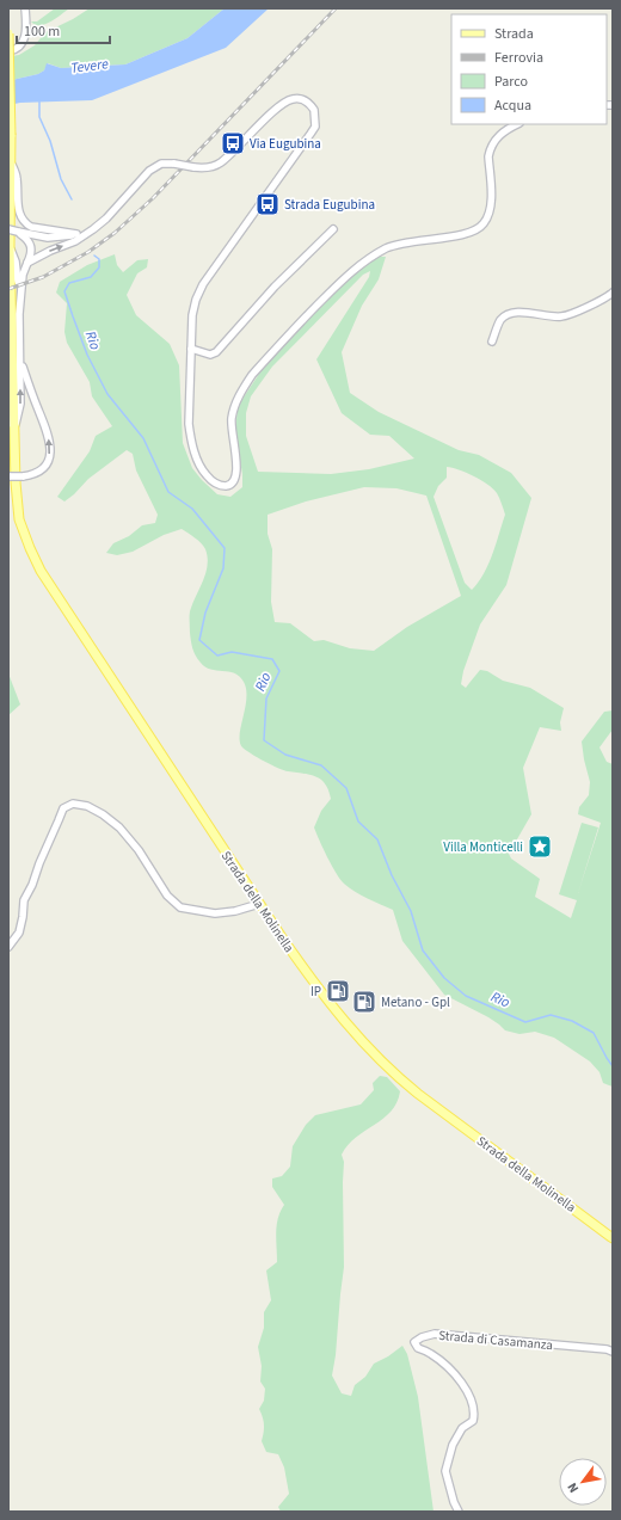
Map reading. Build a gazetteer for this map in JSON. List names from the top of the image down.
{
  "streets": {
    "main road": ["Strada della Molinella"],
    "street": ["Strada di Casamanza"]
  },
  "water": ["Tevere", "Rio"],
  "places": {
    "bus stop": ["Via Eugubina", "Strada Eugubina"],
    "place": ["Villa Monticelli"],
    "fuel station": ["IP", "Metano - Gpl"]
  },
  "legend": [
    "Strada",
    "Ferrovia",
    "Parco",
    "Acqua"
  ],
  "scale_bar": "100 m",
  "north": "bottom left"
}
